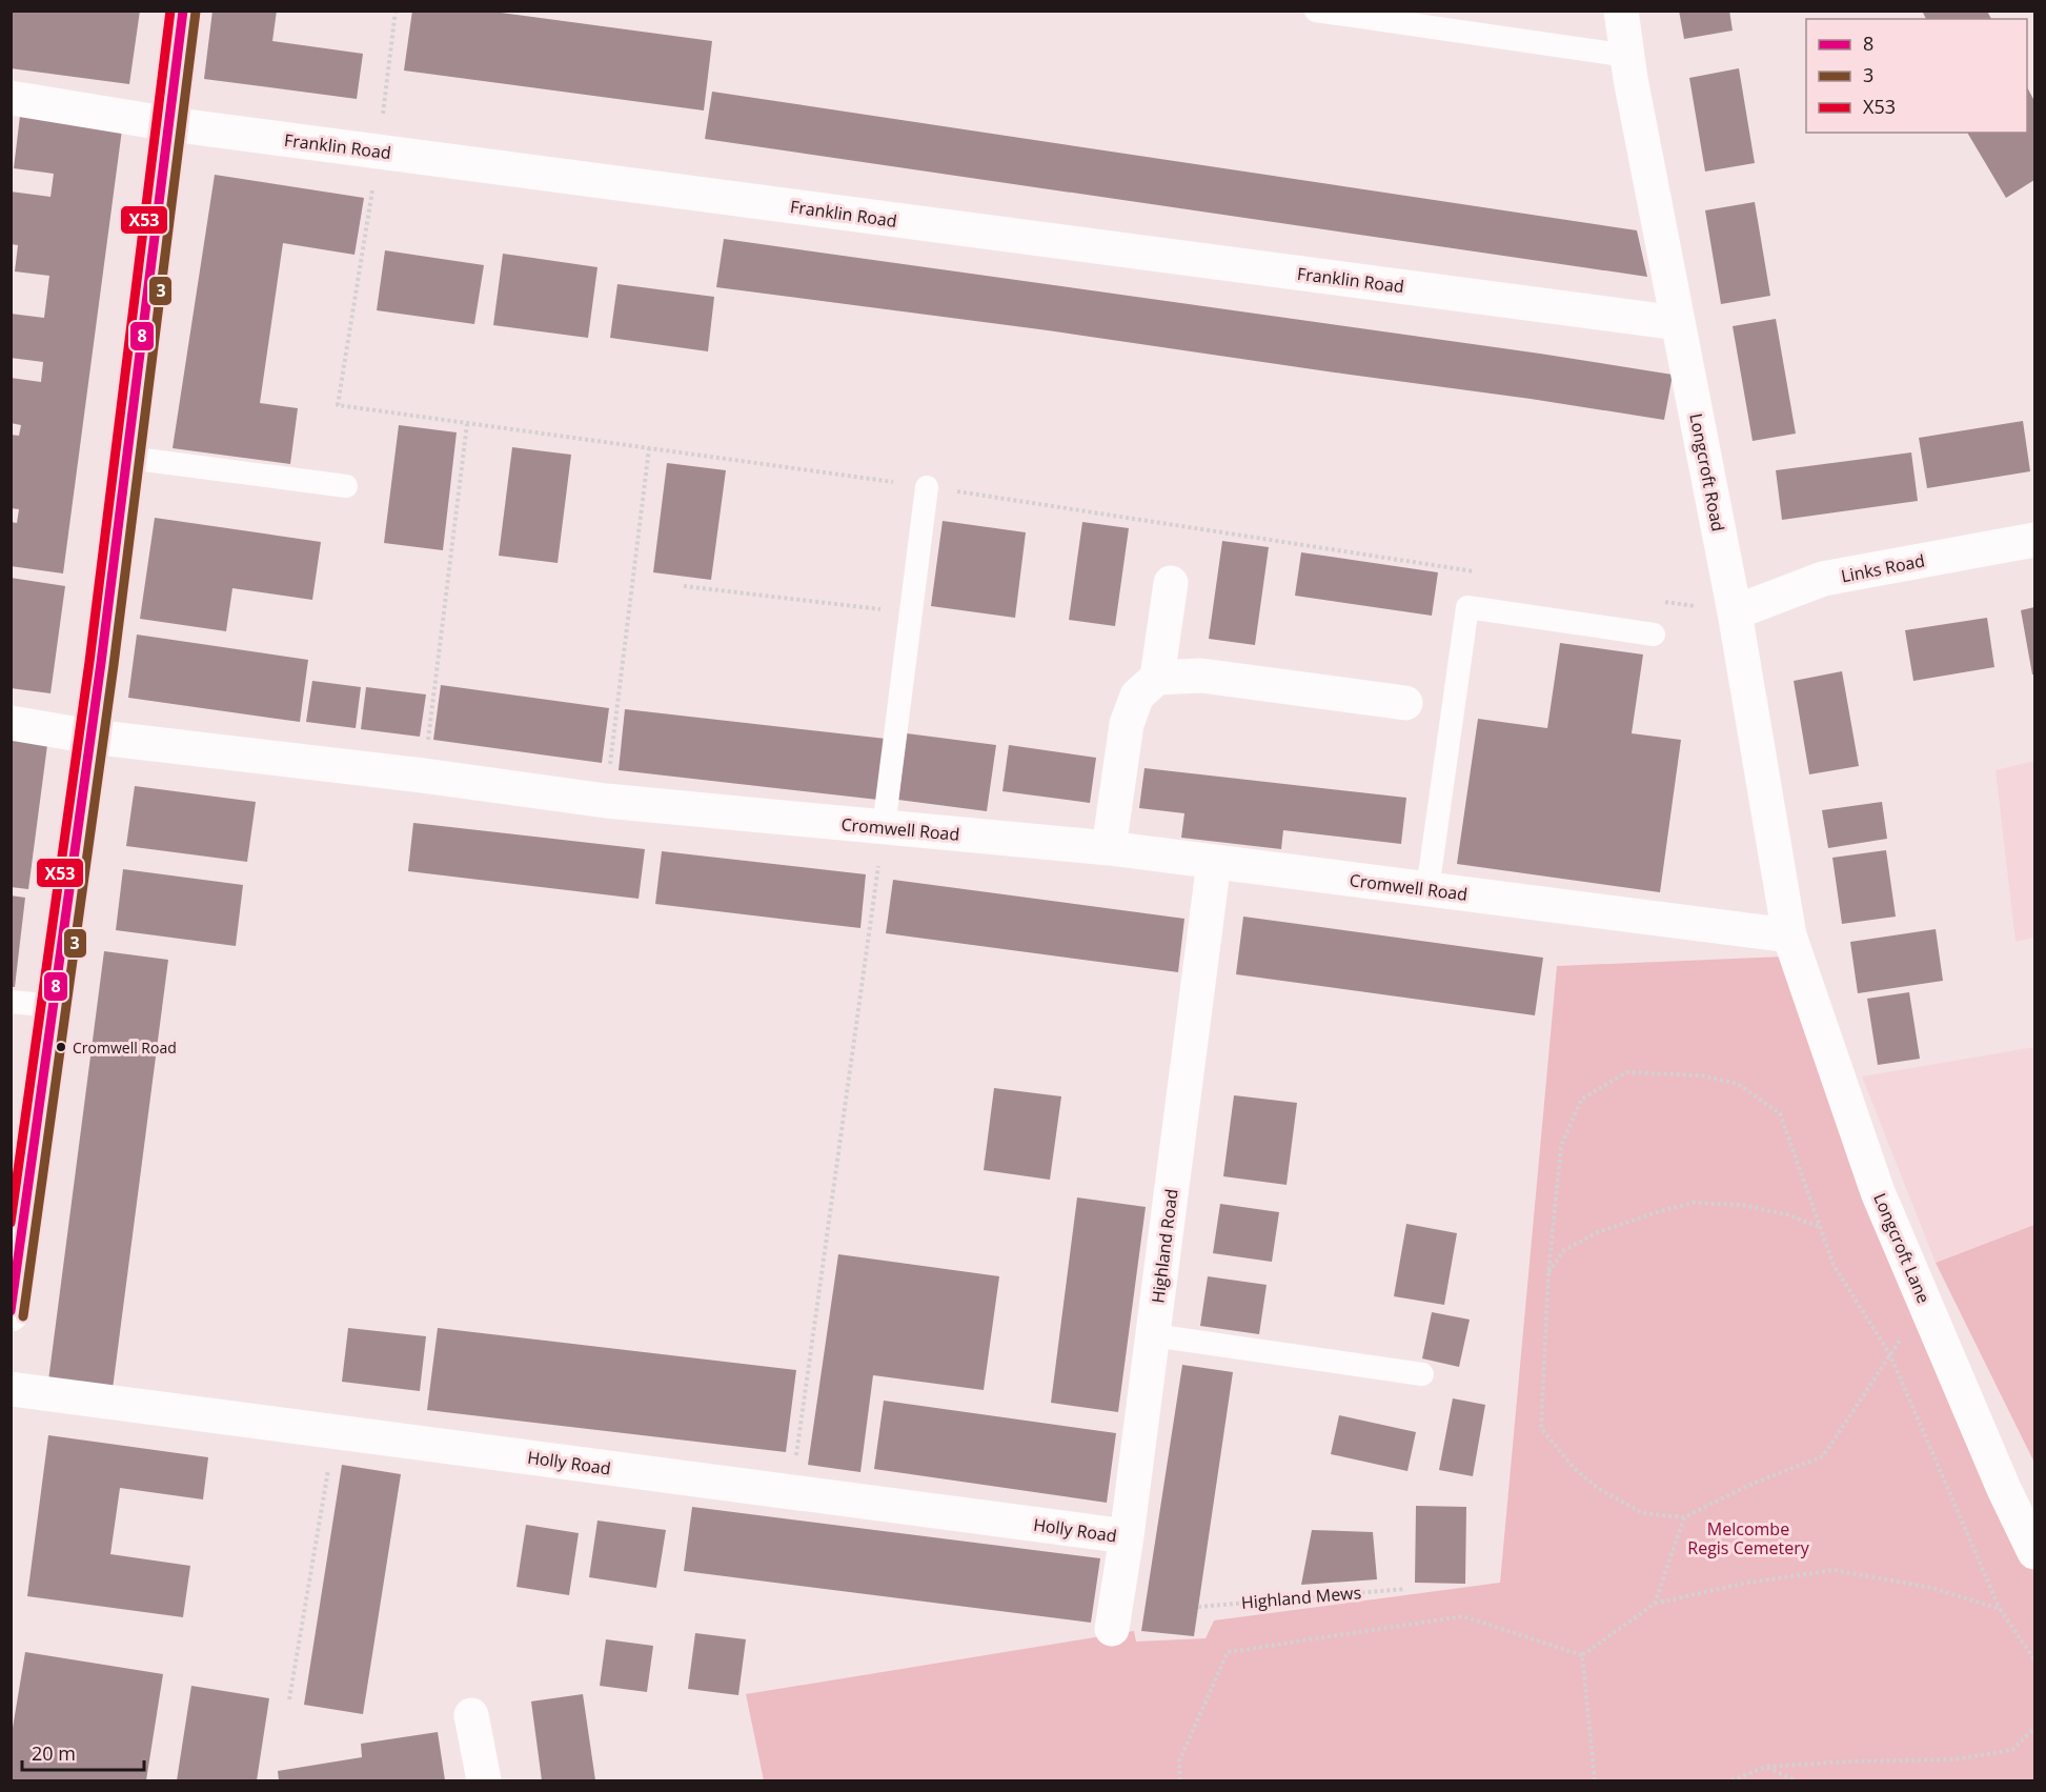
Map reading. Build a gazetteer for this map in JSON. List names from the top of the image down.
{
  "streets": {
    "street": [
      "Franklin Road",
      "Longcroft Road",
      "Links Road",
      "Cromwell Road",
      "Highland Road",
      "Longcroft Lane",
      "Holly Road"
    ],
    "path": ["Highland Mews"]
  },
  "crossings": [
    ["Franklin Road", "Longcroft Road"],
    ["Longcroft Road", "Links Road"],
    ["Longcroft Road", "Cromwell Road"],
    ["Longcroft Road", "Longcroft Lane"],
    ["Cromwell Road", "Highland Road"],
    ["Cromwell Road", "Longcroft Lane"],
    ["Highland Road", "Holly Road"]
  ],
  "parks": ["Melcombe Regis Cemetery"],
  "places": ["Cromwell Road"],
  "lines": ["transit line 8", "transit line X53", "transit line 3"],
  "legend": ["8", "3", "X53"],
  "scale_bar": "20 m"
}
